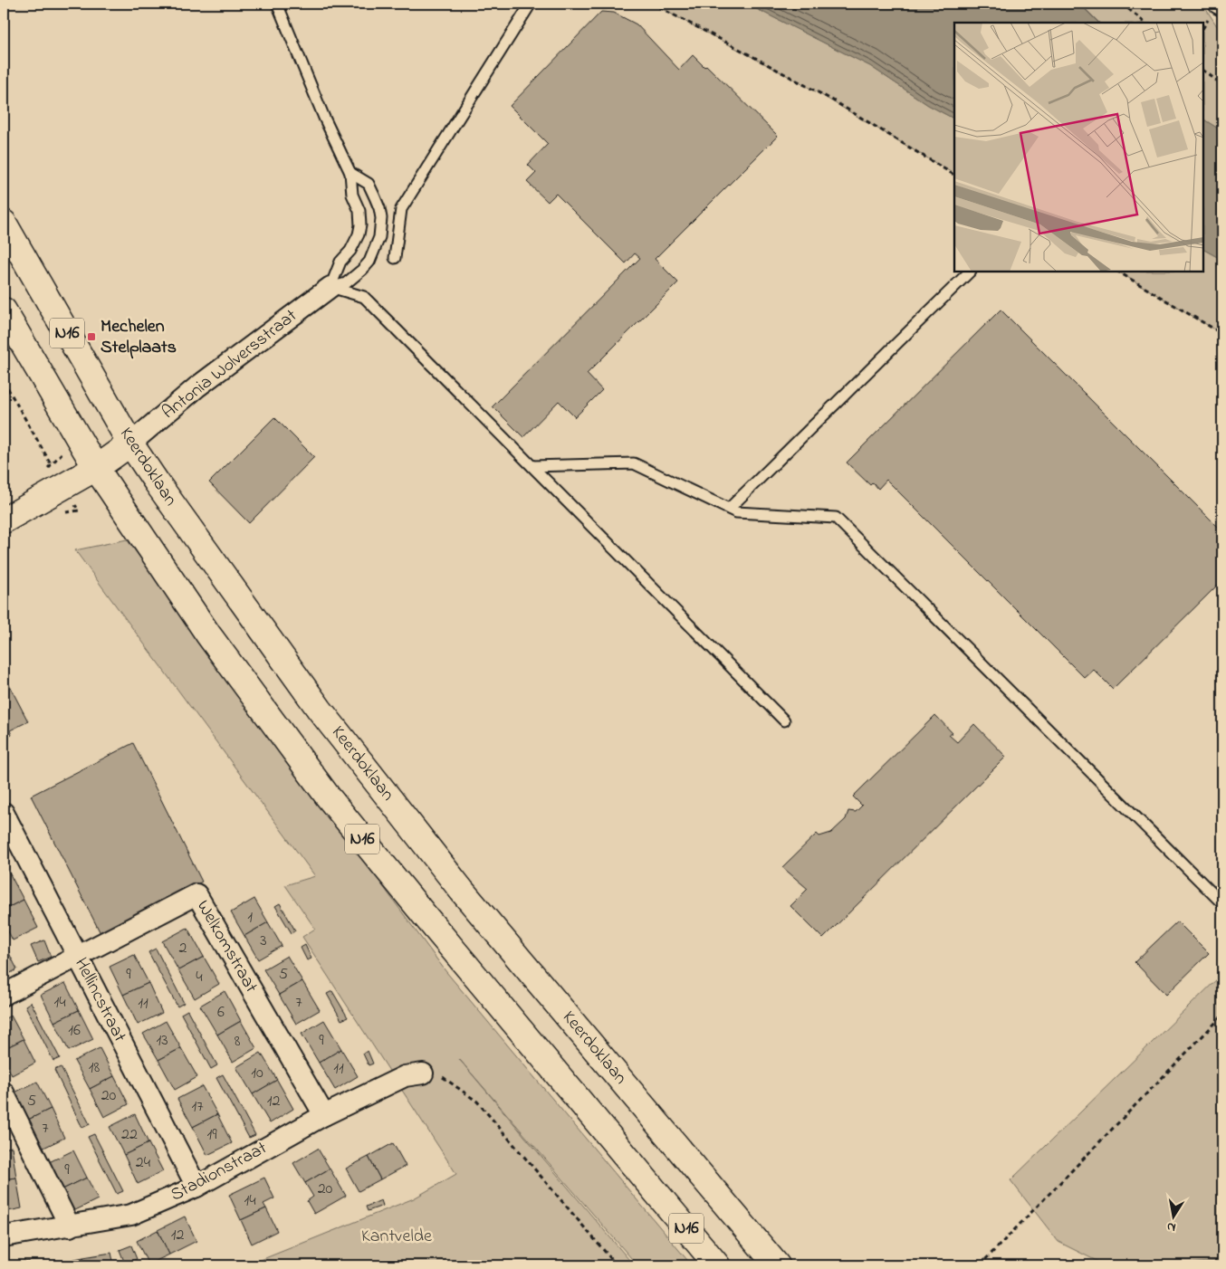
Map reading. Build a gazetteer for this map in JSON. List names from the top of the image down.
{
  "streets": {
    "main road": ["N16", "Keerdoklaan"],
    "street": [
      "Antonia Wolversstraat",
      "Welkomstraat",
      "Hellincstraat",
      "Stadionstraat"
    ]
  },
  "crossings": [
    ["Antonia Wolversstraat", "Keerdoklaan"],
    ["Welkomstraat", "Hellincstraat"],
    ["Welkomstraat", "Stadionstraat"],
    ["Hellincstraat", "Stadionstraat"]
  ],
  "parks": ["Kantvelde"],
  "places": {
    "transit": ["Mechelen Stelplaats"]
  },
  "house_numbers": [
    "1",
    "3",
    "2",
    "9",
    "5",
    "4",
    "14",
    "7",
    "11",
    "6",
    "16",
    "13",
    "9",
    "8",
    "18",
    "11",
    "10",
    "20",
    "5",
    "12",
    "17",
    "7",
    "22",
    "19",
    "24",
    "9",
    "20",
    "14",
    "12"
  ],
  "north": "bottom"
}
